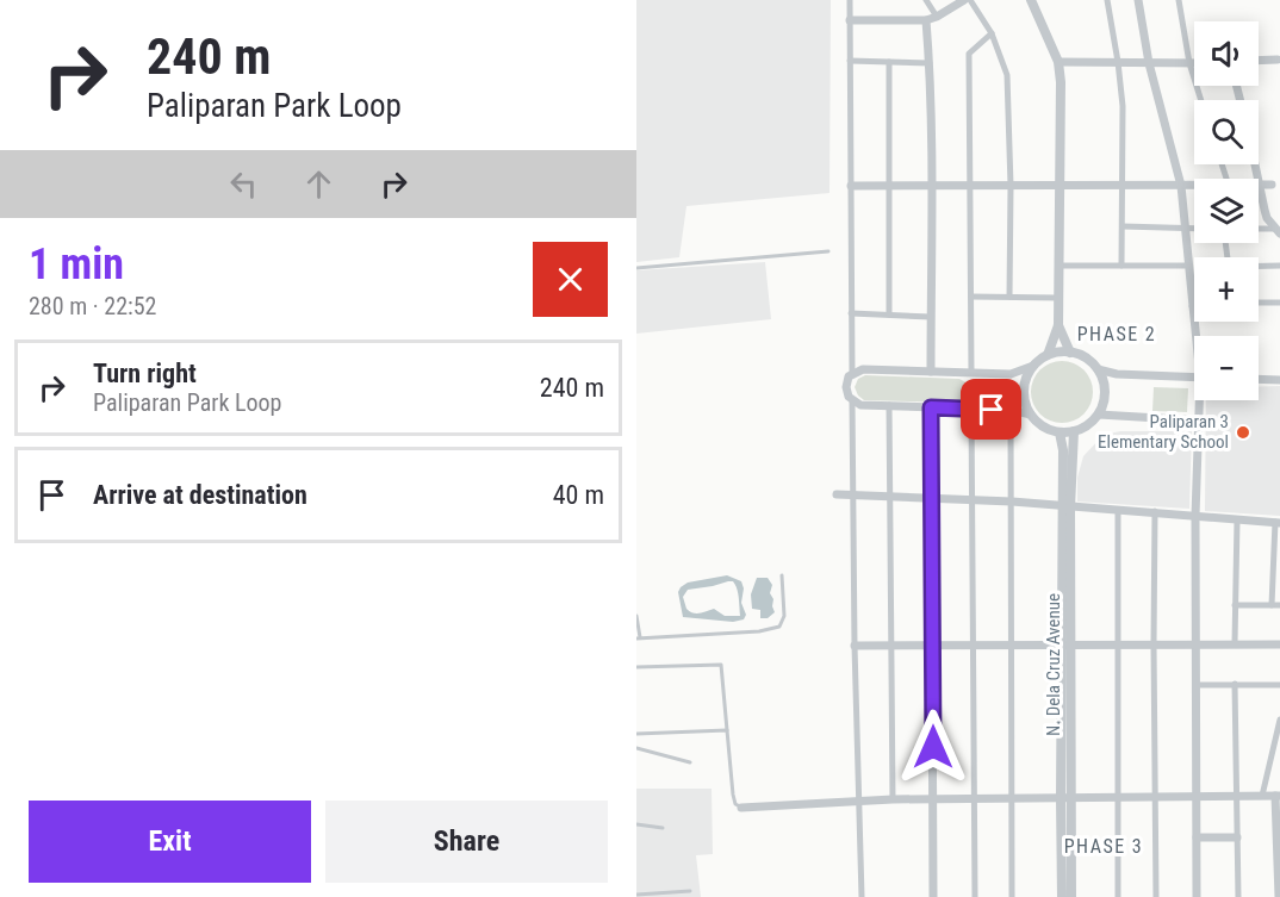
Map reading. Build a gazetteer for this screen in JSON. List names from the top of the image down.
{
  "streets": {
    "street": ["N. Dela Cruz Avenue"]
  },
  "districts": ["PHASE 2", "PHASE 3"],
  "places": ["Paliparan 3 Elementary School"],
  "page": {
    "turn": ["240 m", "Paliparan Park Loop"],
    "map_buttons": ["+", "−"],
    "heading": ["1 min", "280 m · 22:52"],
    "list": [
      {
        "name": "Turn right",
        "note": "Paliparan Park Loop",
        "value": "240 m"
      },
      {
        "name": "Arrive at destination",
        "value": "40 m"
      }
    ],
    "buttons": ["Exit", "Share"]
  }
}
